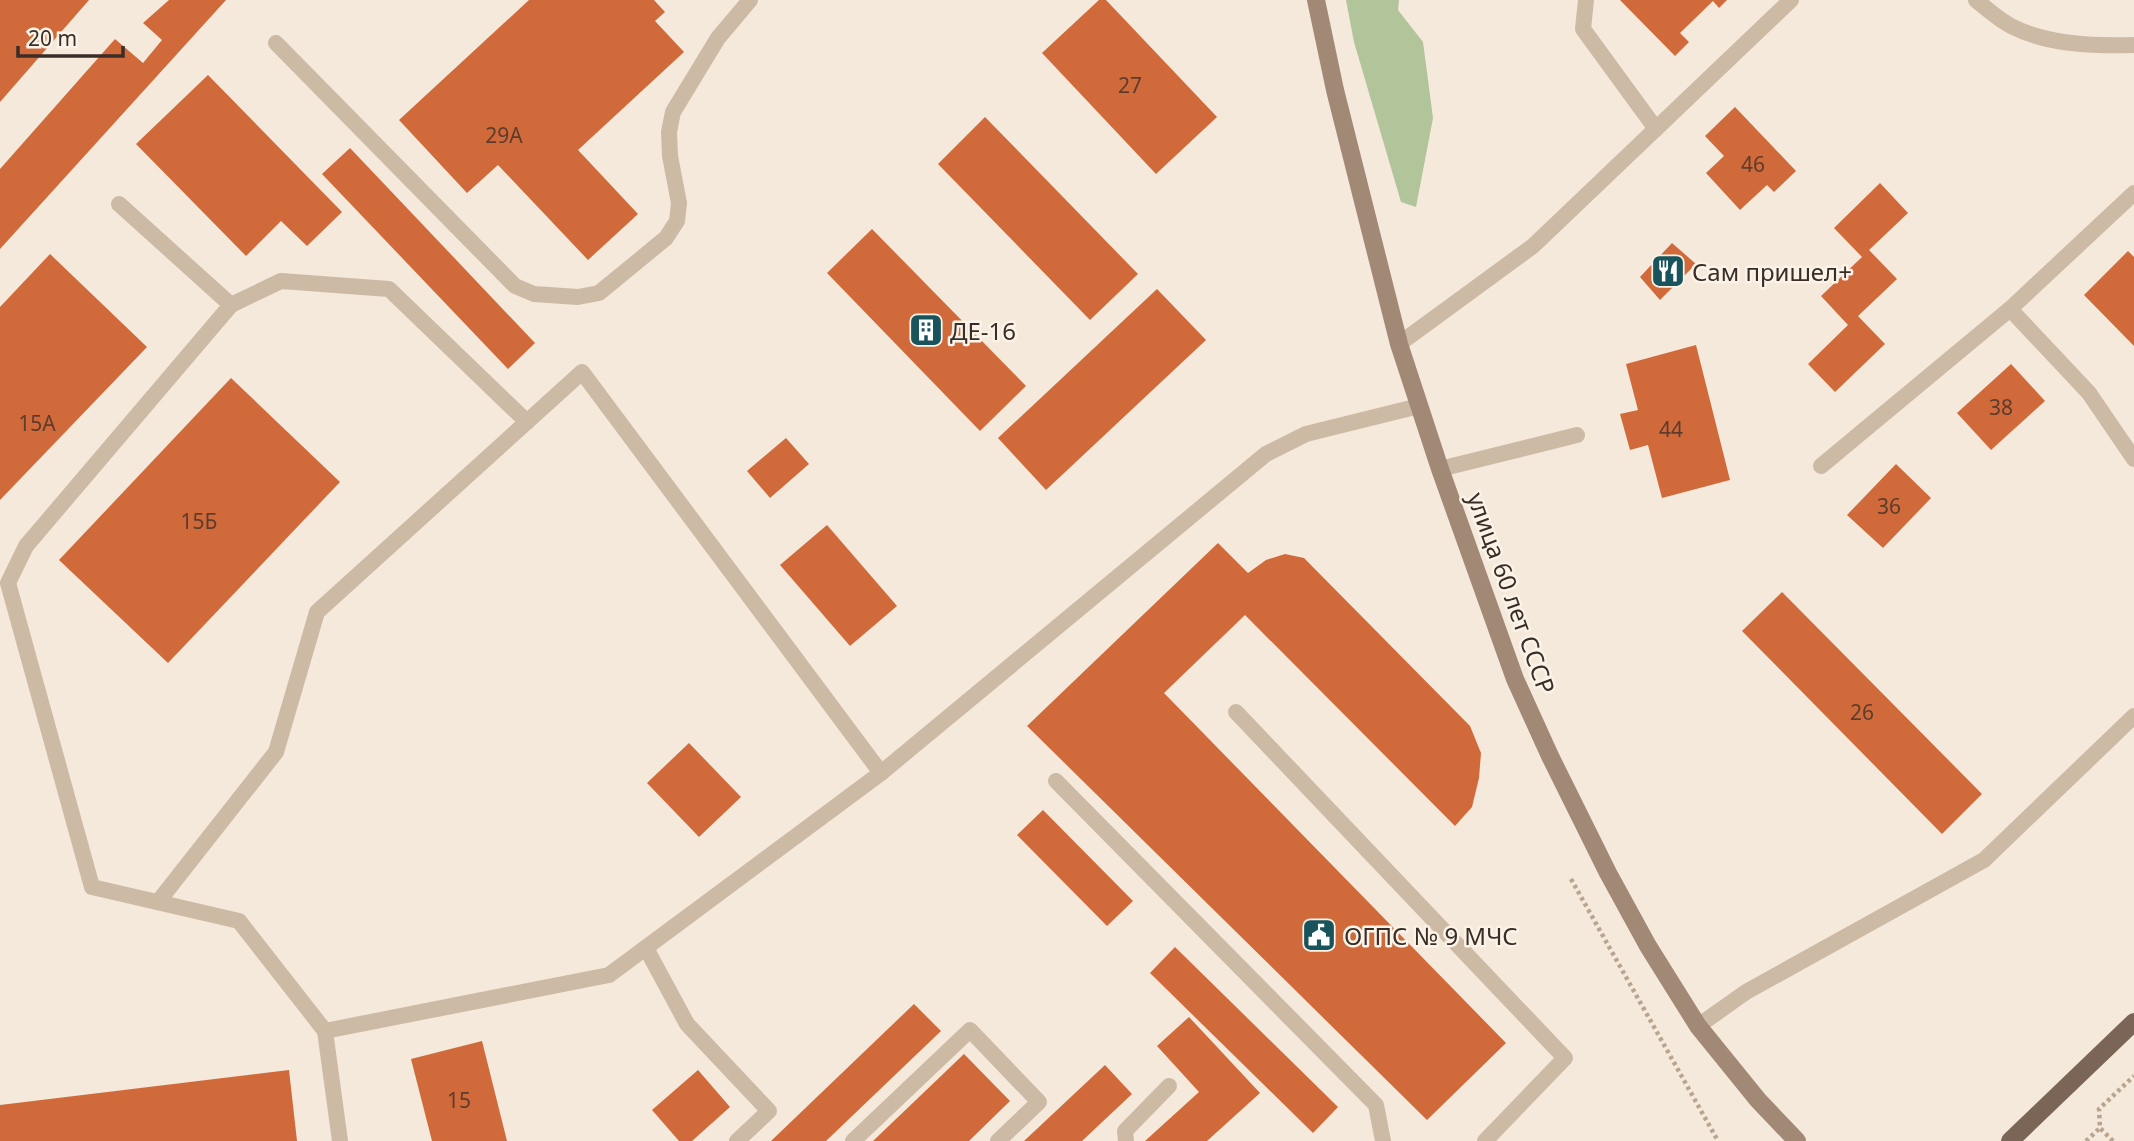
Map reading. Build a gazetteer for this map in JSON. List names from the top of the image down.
{
  "streets": {
    "main road": ["улица 60 лет СССР"]
  },
  "places": {
    "restaurant": ["Сам пришел+"],
    "building": ["ДЕ-16"],
    "public building": ["ОГПС № 9 МЧС"]
  },
  "house_numbers": [
    "27",
    "29А",
    "46",
    "38",
    "15А",
    "44",
    "36",
    "15Б",
    "26",
    "15"
  ],
  "scale_bar": "20 m"
}
